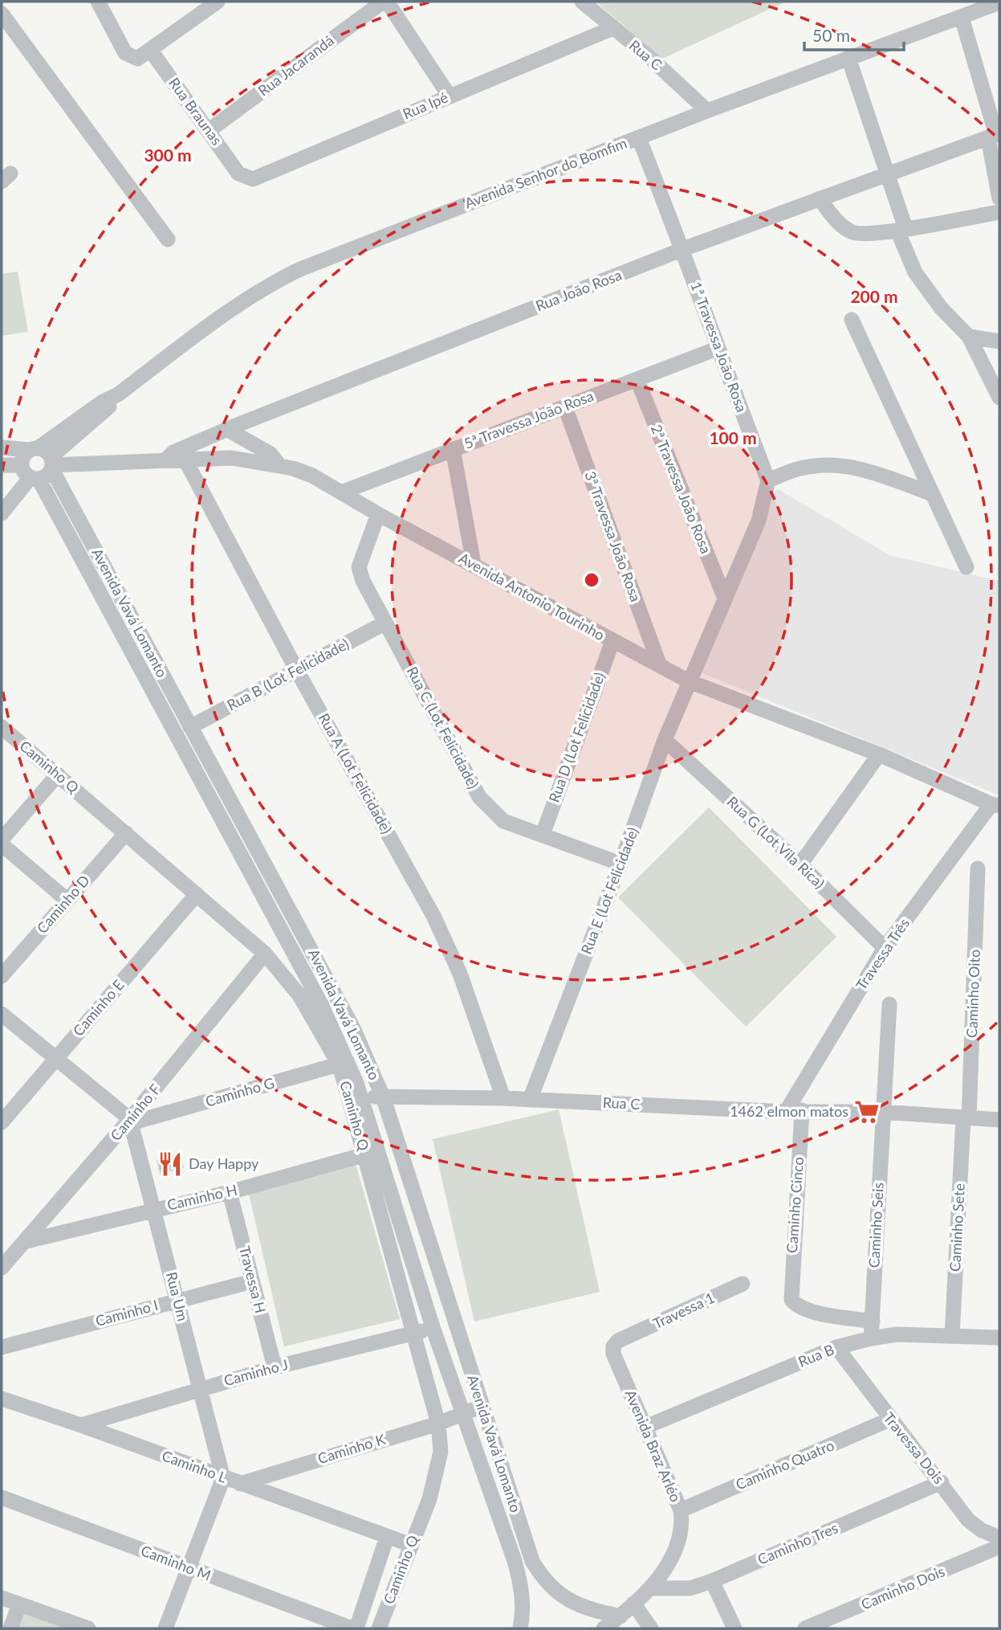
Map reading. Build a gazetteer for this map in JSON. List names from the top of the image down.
{
  "streets": {
    "street": [
      "Rua C",
      "Rua Jacarandá",
      "Rua Ipé",
      "Rua Braunas",
      "Avenida Senhor do Bomfim",
      "Rua João Rosa",
      "1ª Travessa João Rosa",
      "5ª Travessa João Rosa",
      "2ª Travessa João Rosa",
      "3ª Travessa João Rosa",
      "Avenida Antonio Tourinho",
      "Avenida Vavá Lomanto",
      "Rua B (Lot Felicidade)",
      "Rua C (Lot Felicidade)",
      "Rua D (Lot Felicidade)",
      "Caminho Q",
      "Rua A (Lot Felicidade)",
      "Rua G (Lot Vila Rica)",
      "Rua E (Lot Felicidade)",
      "Caminho D",
      "Travessa Três",
      "Caminho Oito",
      "Caminho E",
      "Caminho G",
      "Caminho F",
      "Caminho H",
      "Caminho Cinco",
      "Caminho Seis",
      "Caminho Sete",
      "Travessa H",
      "Rua Um",
      "Travessa 1",
      "Caminho I",
      "Rua B",
      "Caminho J",
      "Avenida Braz Arléo",
      "Travessa Dois",
      "Caminho K",
      "Caminho Quatro",
      "Caminho L",
      "Caminho Tres",
      "Caminho M",
      "Caminho Dois"
    ]
  },
  "crossings": [
    ["Rua C", "Rua Ipé"],
    ["Rua C", "Avenida Senhor do Bomfim"],
    ["Rua C", "Avenida Vavá Lomanto"],
    ["Rua C", "Rua A (Lot Felicidade)"],
    ["Rua C", "Rua E (Lot Felicidade)"],
    ["Rua C", "Travessa Três"],
    ["Rua C", "Caminho Oito"],
    ["Rua C", "Caminho Cinco"],
    ["Rua C", "Caminho Seis"],
    ["Rua C", "Caminho Sete"],
    ["Rua Jacarandá", "Rua Braunas"],
    ["Rua Ipé", "Rua Braunas"],
    ["Avenida Senhor do Bomfim", "1ª Travessa João Rosa"],
    ["Avenida Senhor do Bomfim", "Avenida Antonio Tourinho"],
    ["Avenida Senhor do Bomfim", "Avenida Vavá Lomanto"],
    ["Rua João Rosa", "1ª Travessa João Rosa"],
    ["Rua João Rosa", "Avenida Antonio Tourinho"],
    ["1ª Travessa João Rosa", "5ª Travessa João Rosa"],
    ["5ª Travessa João Rosa", "2ª Travessa João Rosa"],
    ["5ª Travessa João Rosa", "3ª Travessa João Rosa"],
    ["5ª Travessa João Rosa", "Avenida Antonio Tourinho"],
    ["3ª Travessa João Rosa", "Avenida Antonio Tourinho"],
    ["Avenida Antonio Tourinho", "Avenida Vavá Lomanto"],
    ["Avenida Antonio Tourinho", "Rua C (Lot Felicidade)"],
    ["Avenida Antonio Tourinho", "Rua D (Lot Felicidade)"],
    ["Avenida Antonio Tourinho", "Rua A (Lot Felicidade)"],
    ["Avenida Antonio Tourinho", "Rua E (Lot Felicidade)"],
    ["Avenida Antonio Tourinho", "Travessa Três"],
    ["Avenida Vavá Lomanto", "Rua B (Lot Felicidade)"],
    ["Avenida Vavá Lomanto", "Caminho Q"],
    ["Avenida Vavá Lomanto", "Caminho G"],
    ["Avenida Vavá Lomanto", "Caminho H"],
    ["Avenida Vavá Lomanto", "Caminho J"],
    ["Avenida Vavá Lomanto", "Avenida Braz Arléo"],
    ["Avenida Vavá Lomanto", "Caminho K"],
    ["Rua B (Lot Felicidade)", "Rua C (Lot Felicidade)"],
    ["Rua B (Lot Felicidade)", "Rua A (Lot Felicidade)"],
    ["Rua C (Lot Felicidade)", "Rua D (Lot Felicidade)"],
    ["Rua C (Lot Felicidade)", "Rua E (Lot Felicidade)"],
    ["Caminho Q", "Caminho D"],
    ["Caminho Q", "Caminho E"],
    ["Caminho Q", "Caminho G"],
    ["Caminho Q", "Caminho F"],
    ["Caminho Q", "Caminho H"],
    ["Caminho Q", "Caminho J"],
    ["Caminho Q", "Caminho K"],
    ["Caminho Q", "Caminho L"],
    ["Rua G (Lot Vila Rica)", "Rua E (Lot Felicidade)"],
    ["Rua G (Lot Vila Rica)", "Travessa Três"],
    ["Caminho Oito", "Caminho Sete"],
    ["Caminho G", "Caminho F"],
    ["Caminho G", "Rua Um"],
    ["Caminho F", "Caminho H"],
    ["Caminho F", "Rua Um"],
    ["Caminho H", "Travessa H"],
    ["Caminho H", "Rua Um"],
    ["Caminho Cinco", "Caminho Seis"],
    ["Caminho Seis", "Rua B"],
    ["Caminho Sete", "Rua B"],
    ["Travessa H", "Caminho I"],
    ["Travessa H", "Caminho J"],
    ["Rua Um", "Caminho I"],
    ["Rua Um", "Caminho J"],
    ["Rua Um", "Caminho L"],
    ["Travessa 1", "Avenida Braz Arléo"],
    ["Rua B", "Avenida Braz Arléo"],
    ["Rua B", "Travessa Dois"],
    ["Caminho J", "Caminho L"],
    ["Avenida Braz Arléo", "Caminho Quatro"],
    ["Avenida Braz Arléo", "Caminho Tres"],
    ["Travessa Dois", "Caminho Quatro"],
    ["Travessa Dois", "Caminho Tres"],
    ["Caminho K", "Caminho L"]
  ],
  "places": {
    "supermarket": ["1462 elmon matos"],
    "restaurant": ["Day Happy"]
  },
  "scale_bar": "50 m",
  "rings": ["300 m", "200 m", "100 m"]
}
